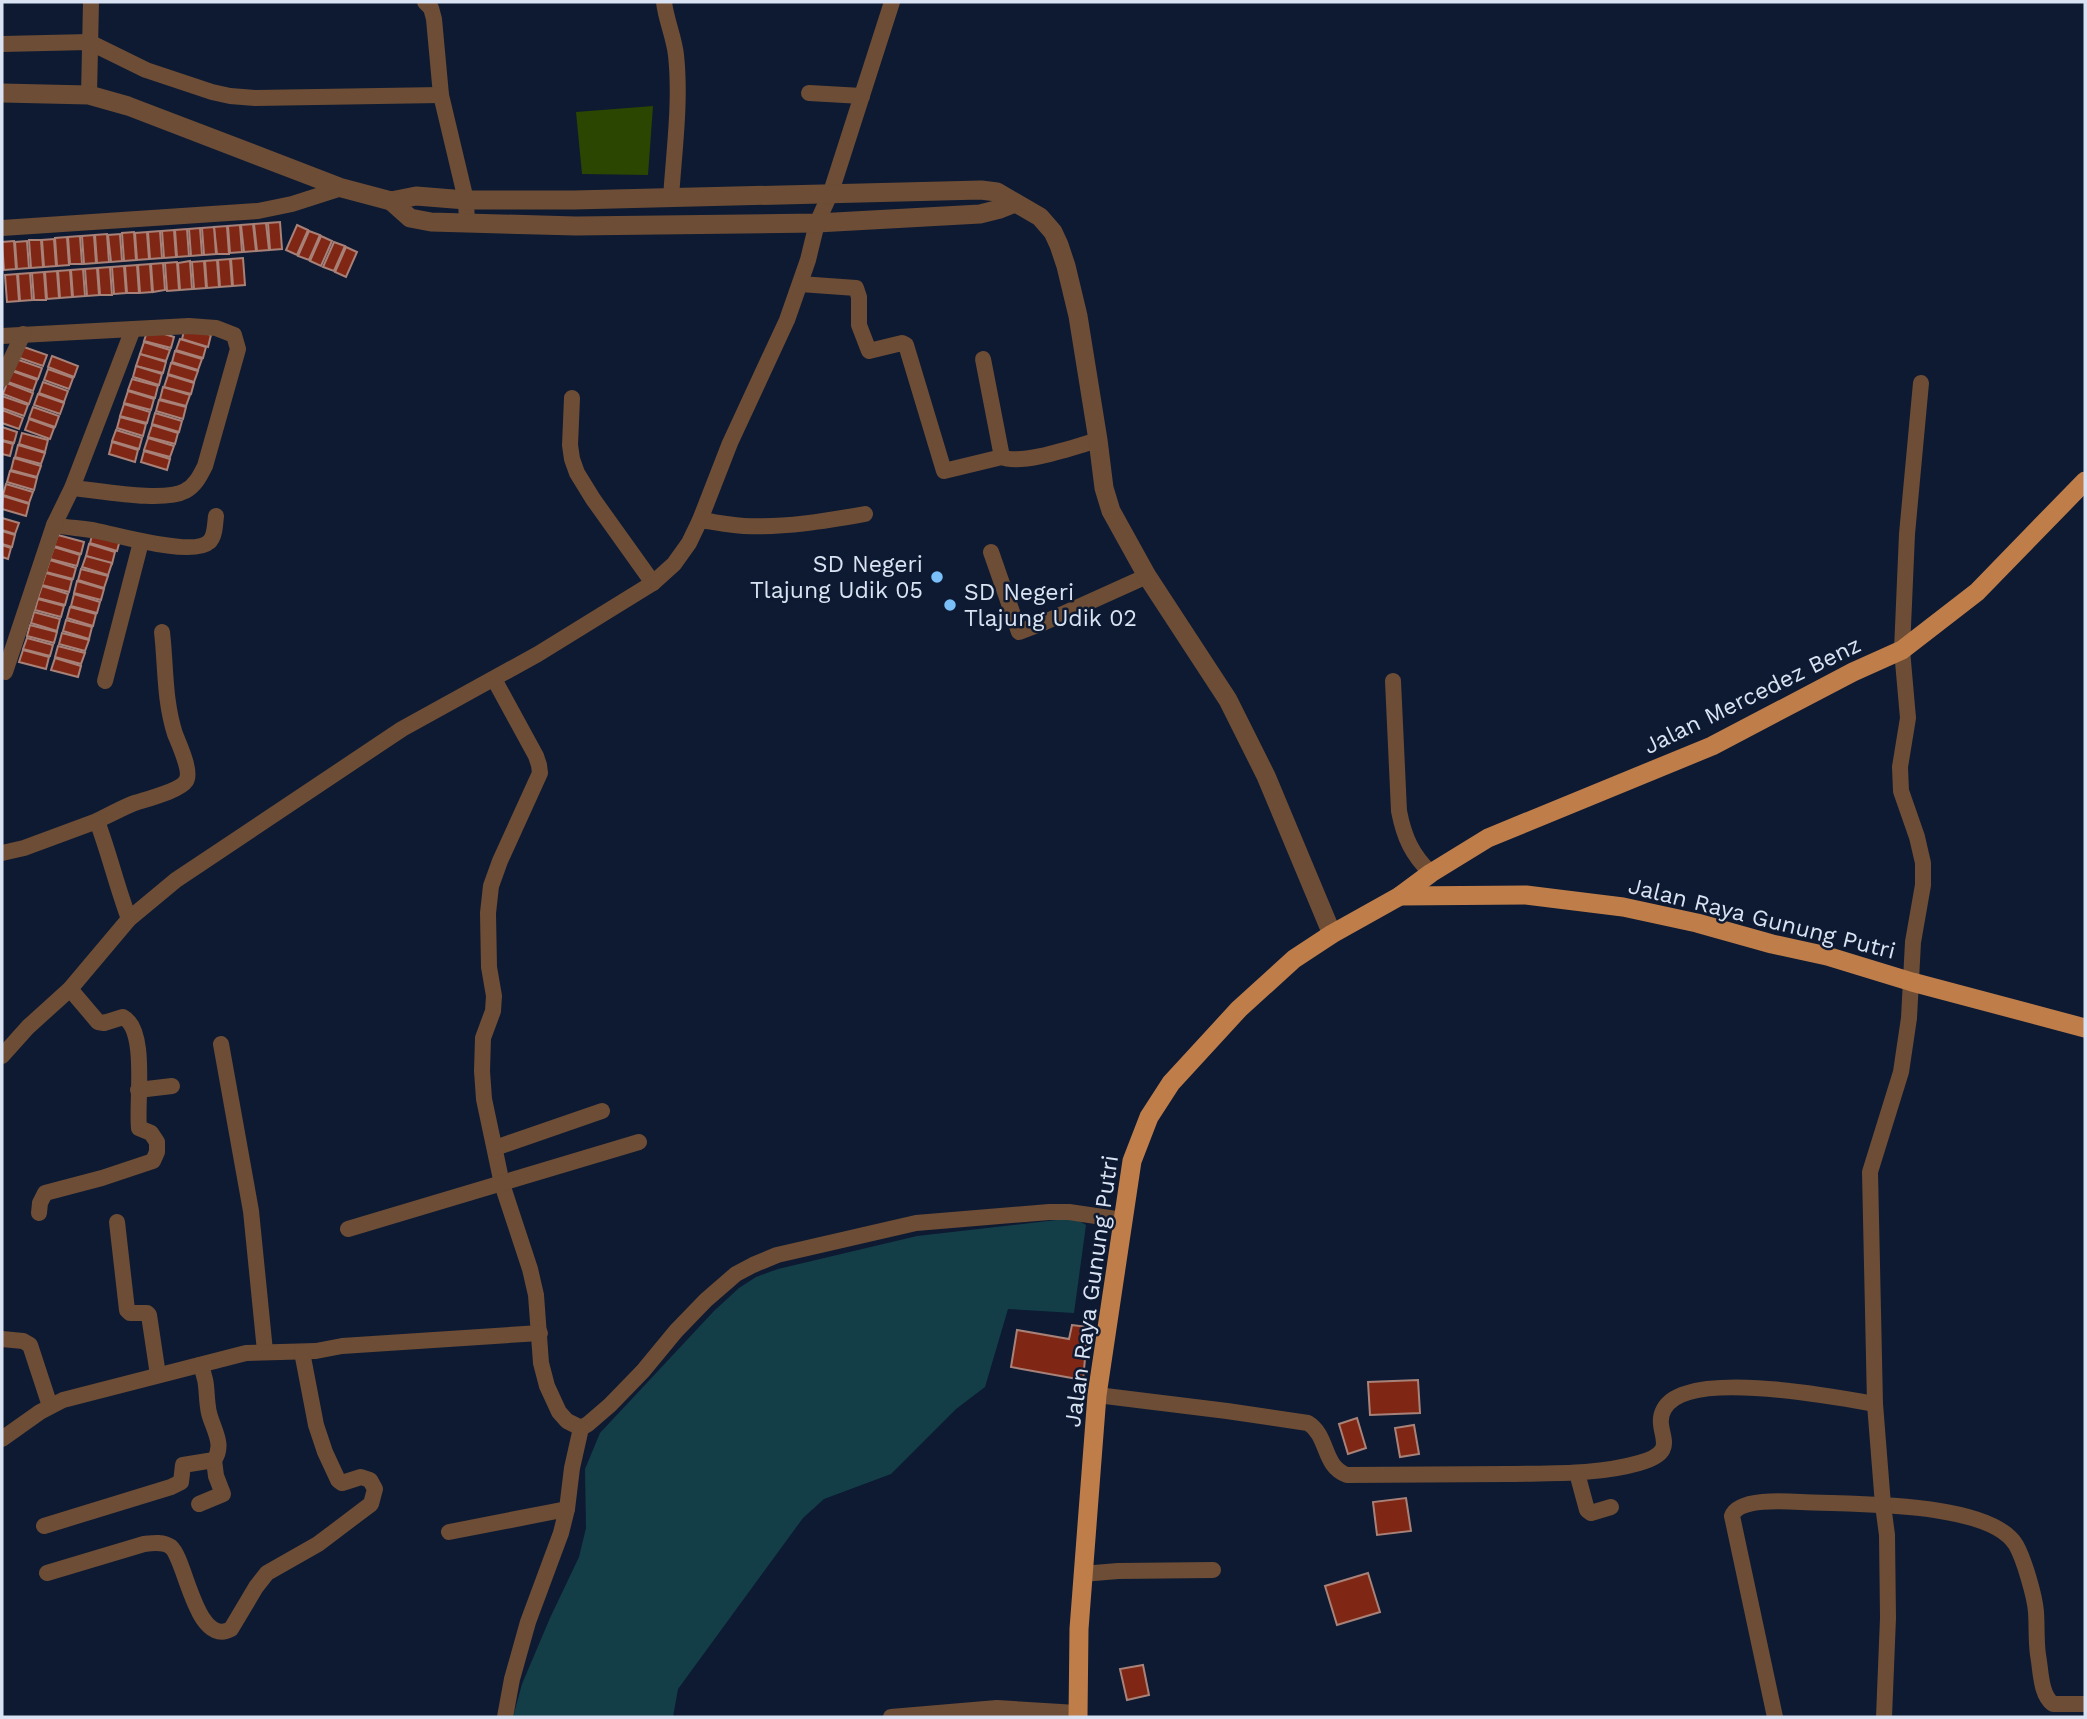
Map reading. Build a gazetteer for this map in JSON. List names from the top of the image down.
{
  "streets": {
    "main road": ["Jalan Mercedez Benz", "Jalan Raya Gunung Putri"]
  },
  "crossings": [
    ["Jalan Mercedez Benz", "Jalan Raya Gunung Putri"]
  ],
  "places": ["SD Negeri Tlajung Udik 05", "SD Negeri Tlajung Udik 02"]
}
